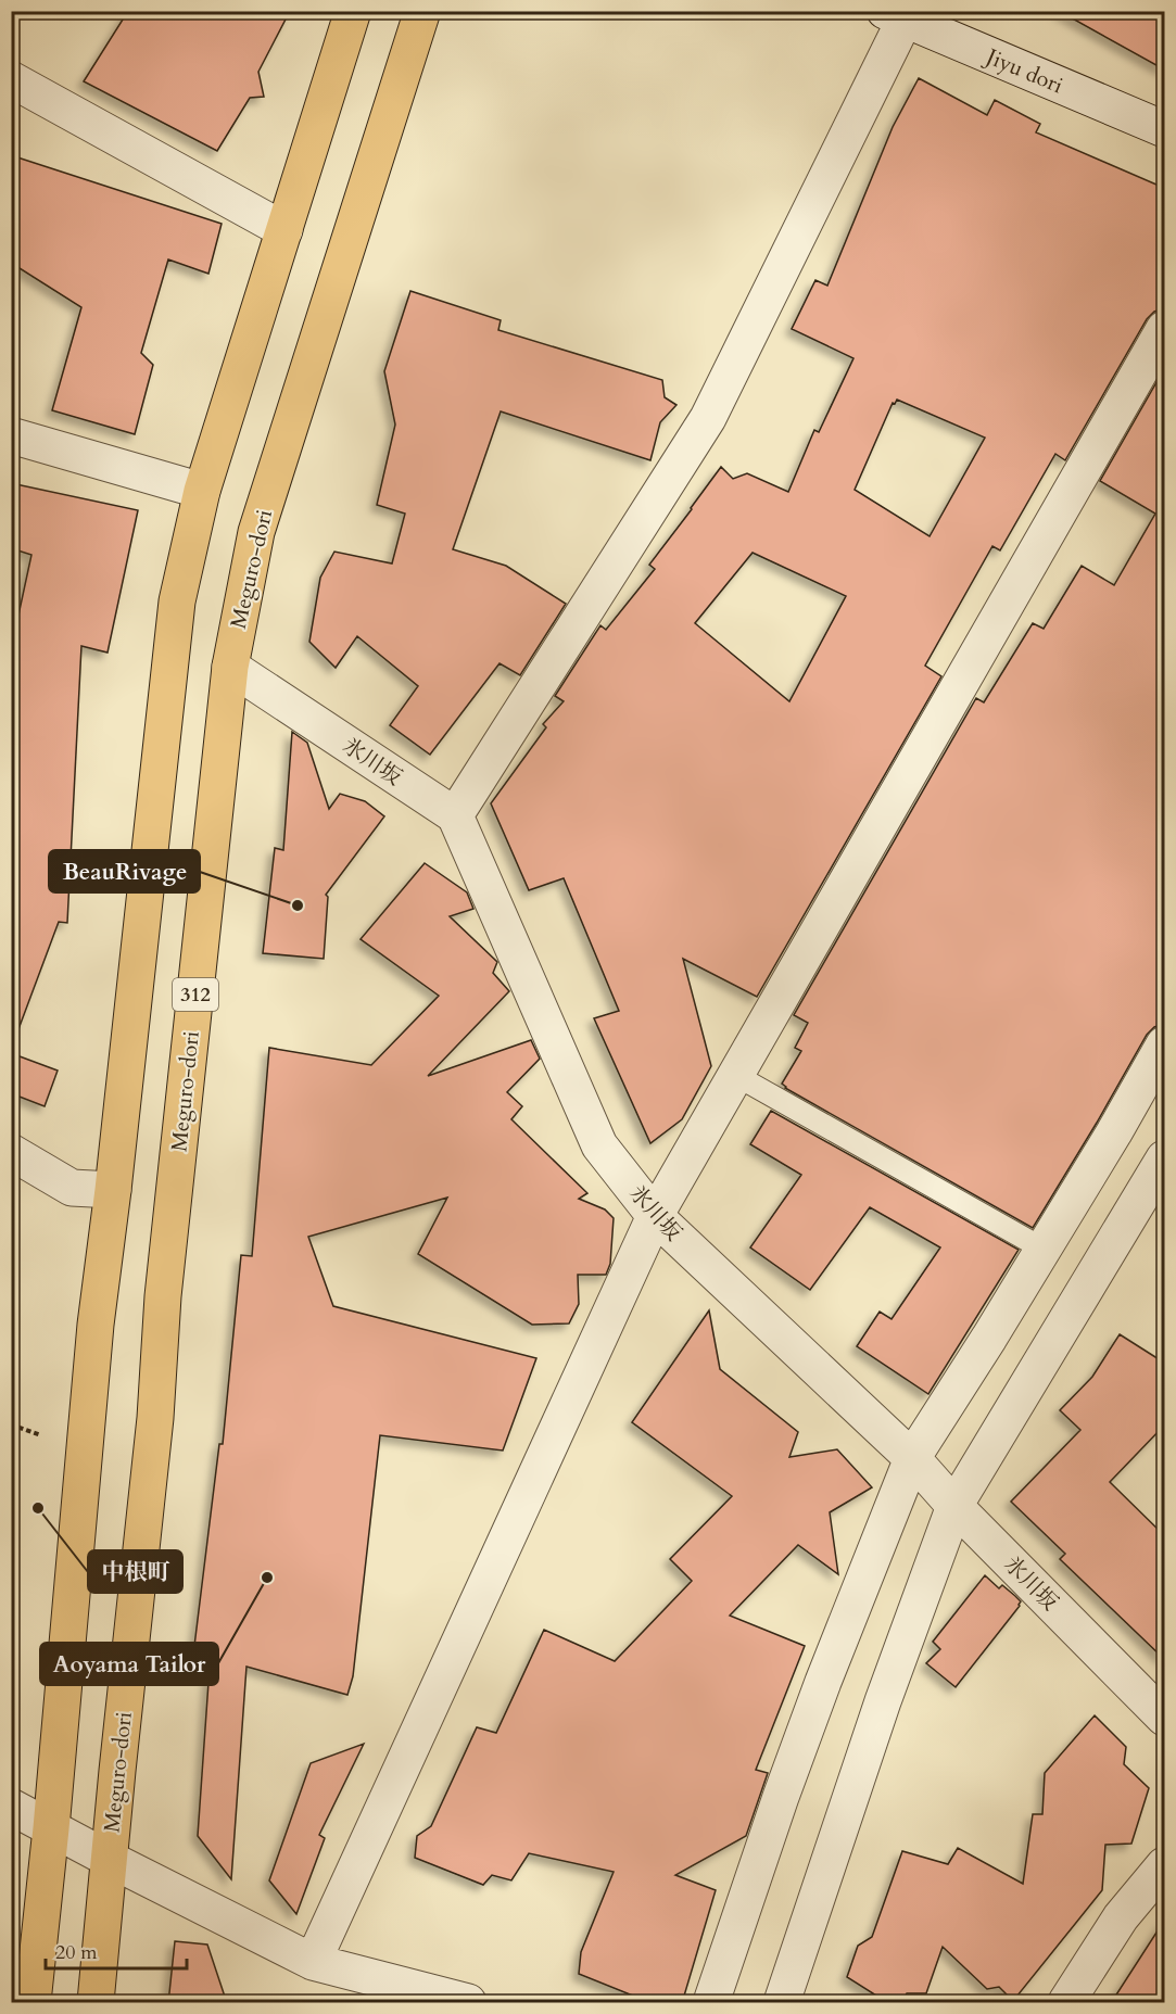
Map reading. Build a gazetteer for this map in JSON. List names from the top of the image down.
{
  "streets": {
    "main road": ["Meguro-dori", "312"],
    "street": ["Jiyu dori", "氷川坂"]
  },
  "crossings": [
    ["Meguro-dori", "氷川坂"]
  ],
  "places": ["BeauRivage", "中根町", "Aoyama Tailor"],
  "scale_bar": "20 m"
}
